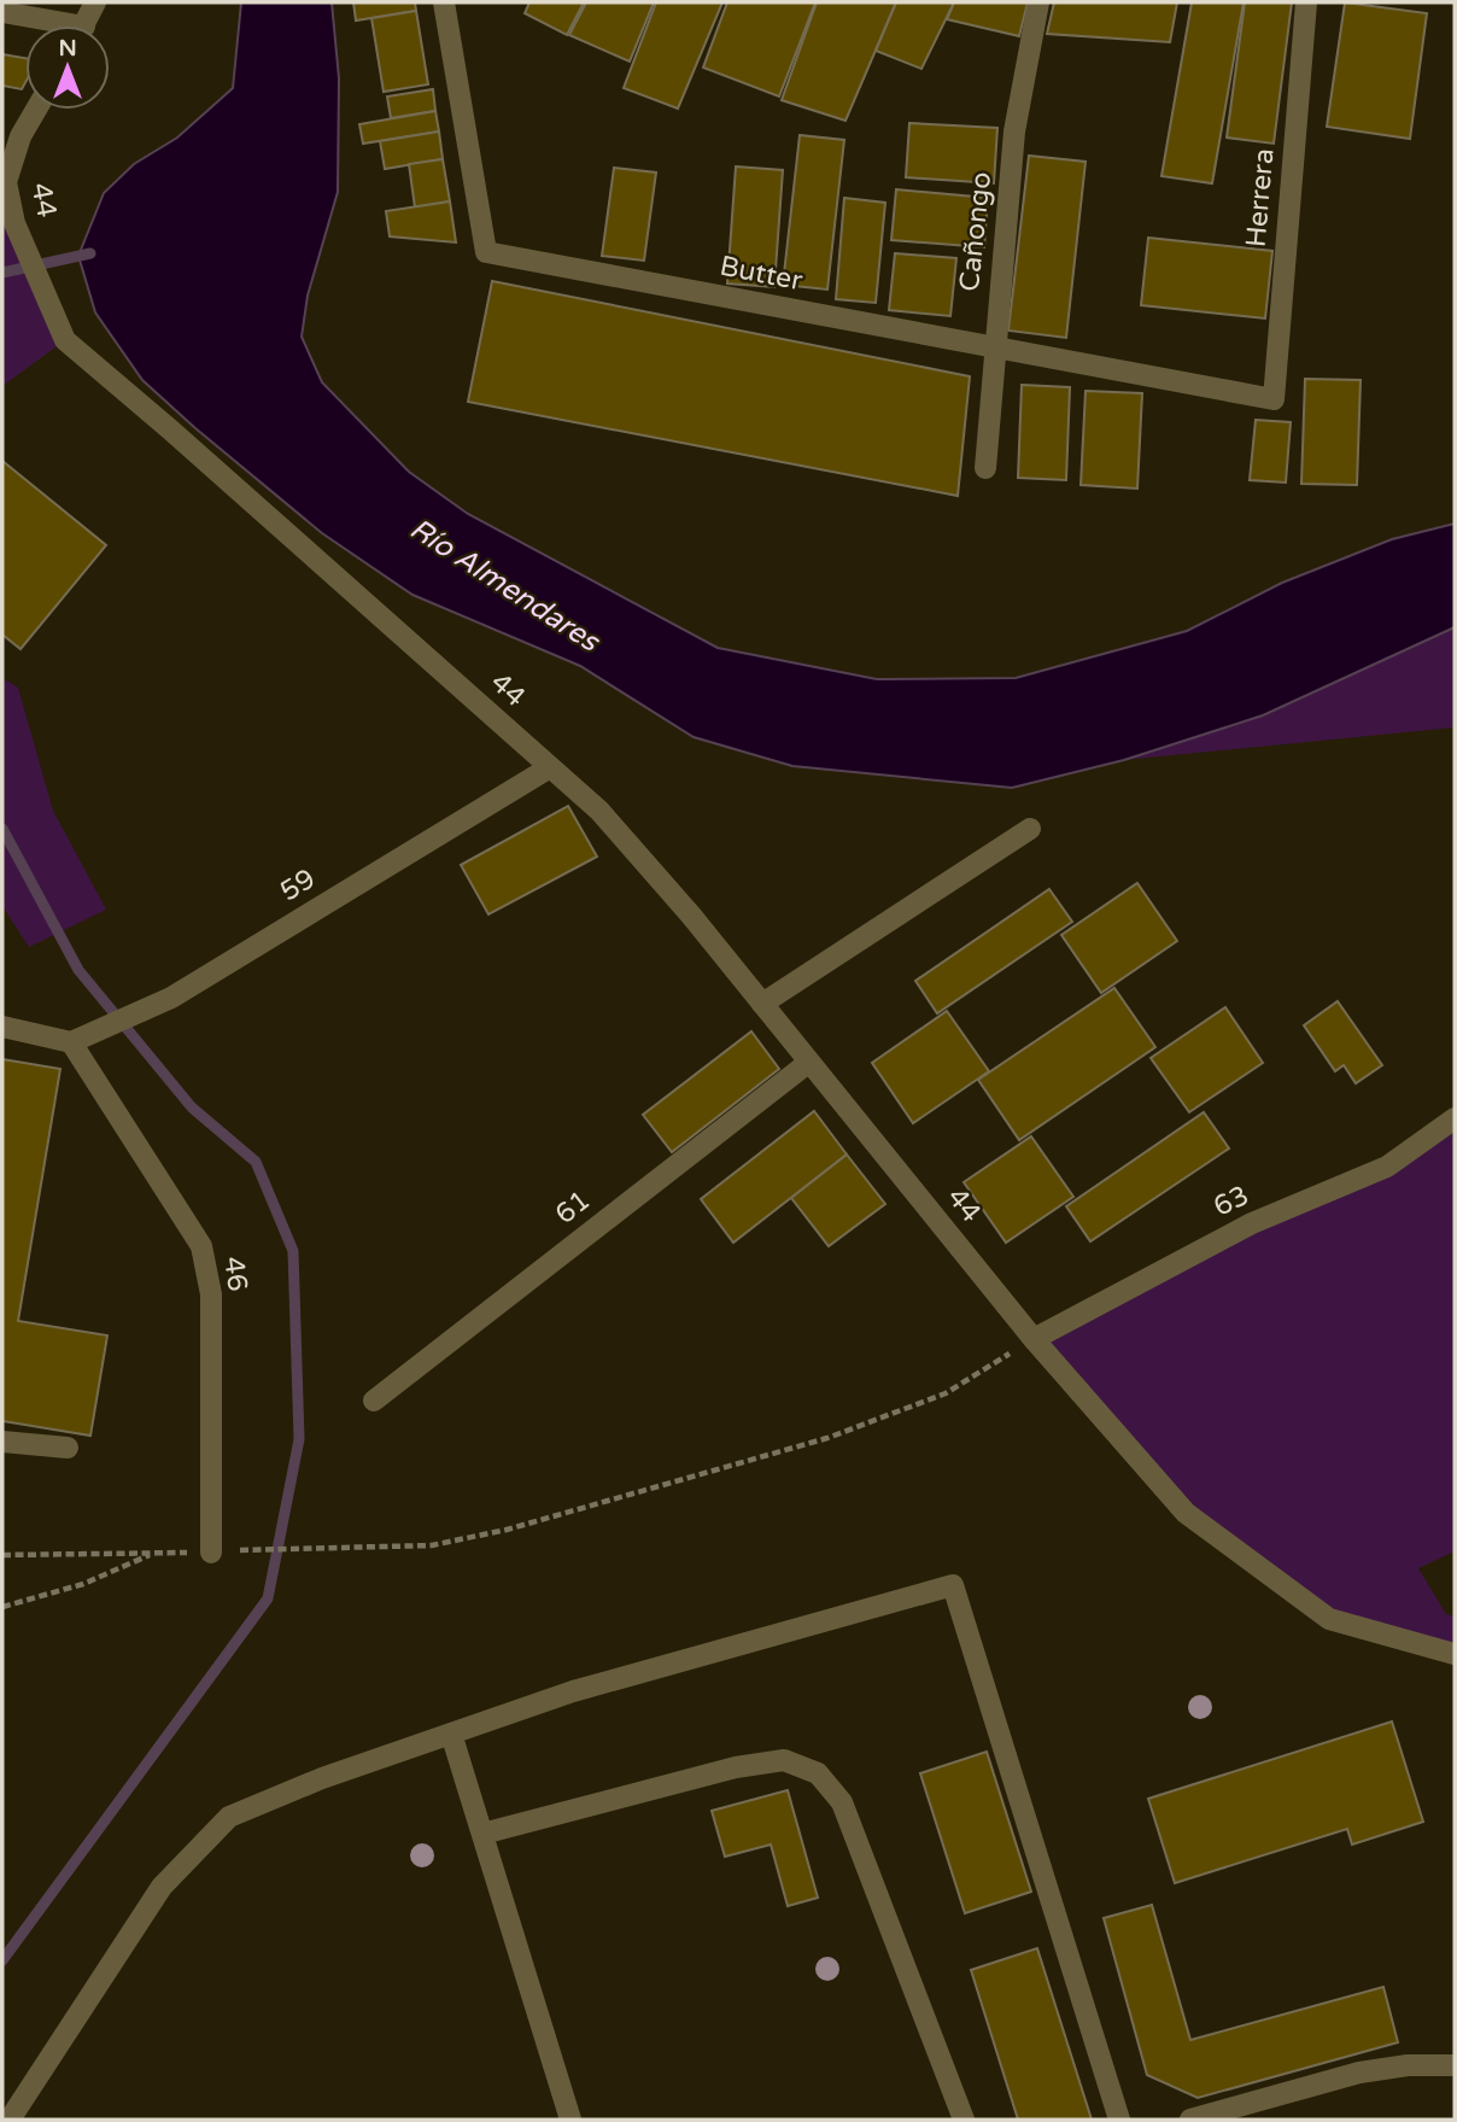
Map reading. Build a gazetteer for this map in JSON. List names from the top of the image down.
{
  "streets": {
    "street": [
      "Herrera",
      "44",
      "Cañongo",
      "Butter",
      "59",
      "63",
      "61",
      "46"
    ]
  },
  "crossings": [
    ["Herrera", "Butter"],
    ["44", "59"],
    ["44", "63"],
    ["44", "61"],
    ["Cañongo", "Butter"],
    ["59", "46"]
  ],
  "water": ["Río Almendares"],
  "north": "top"
}
